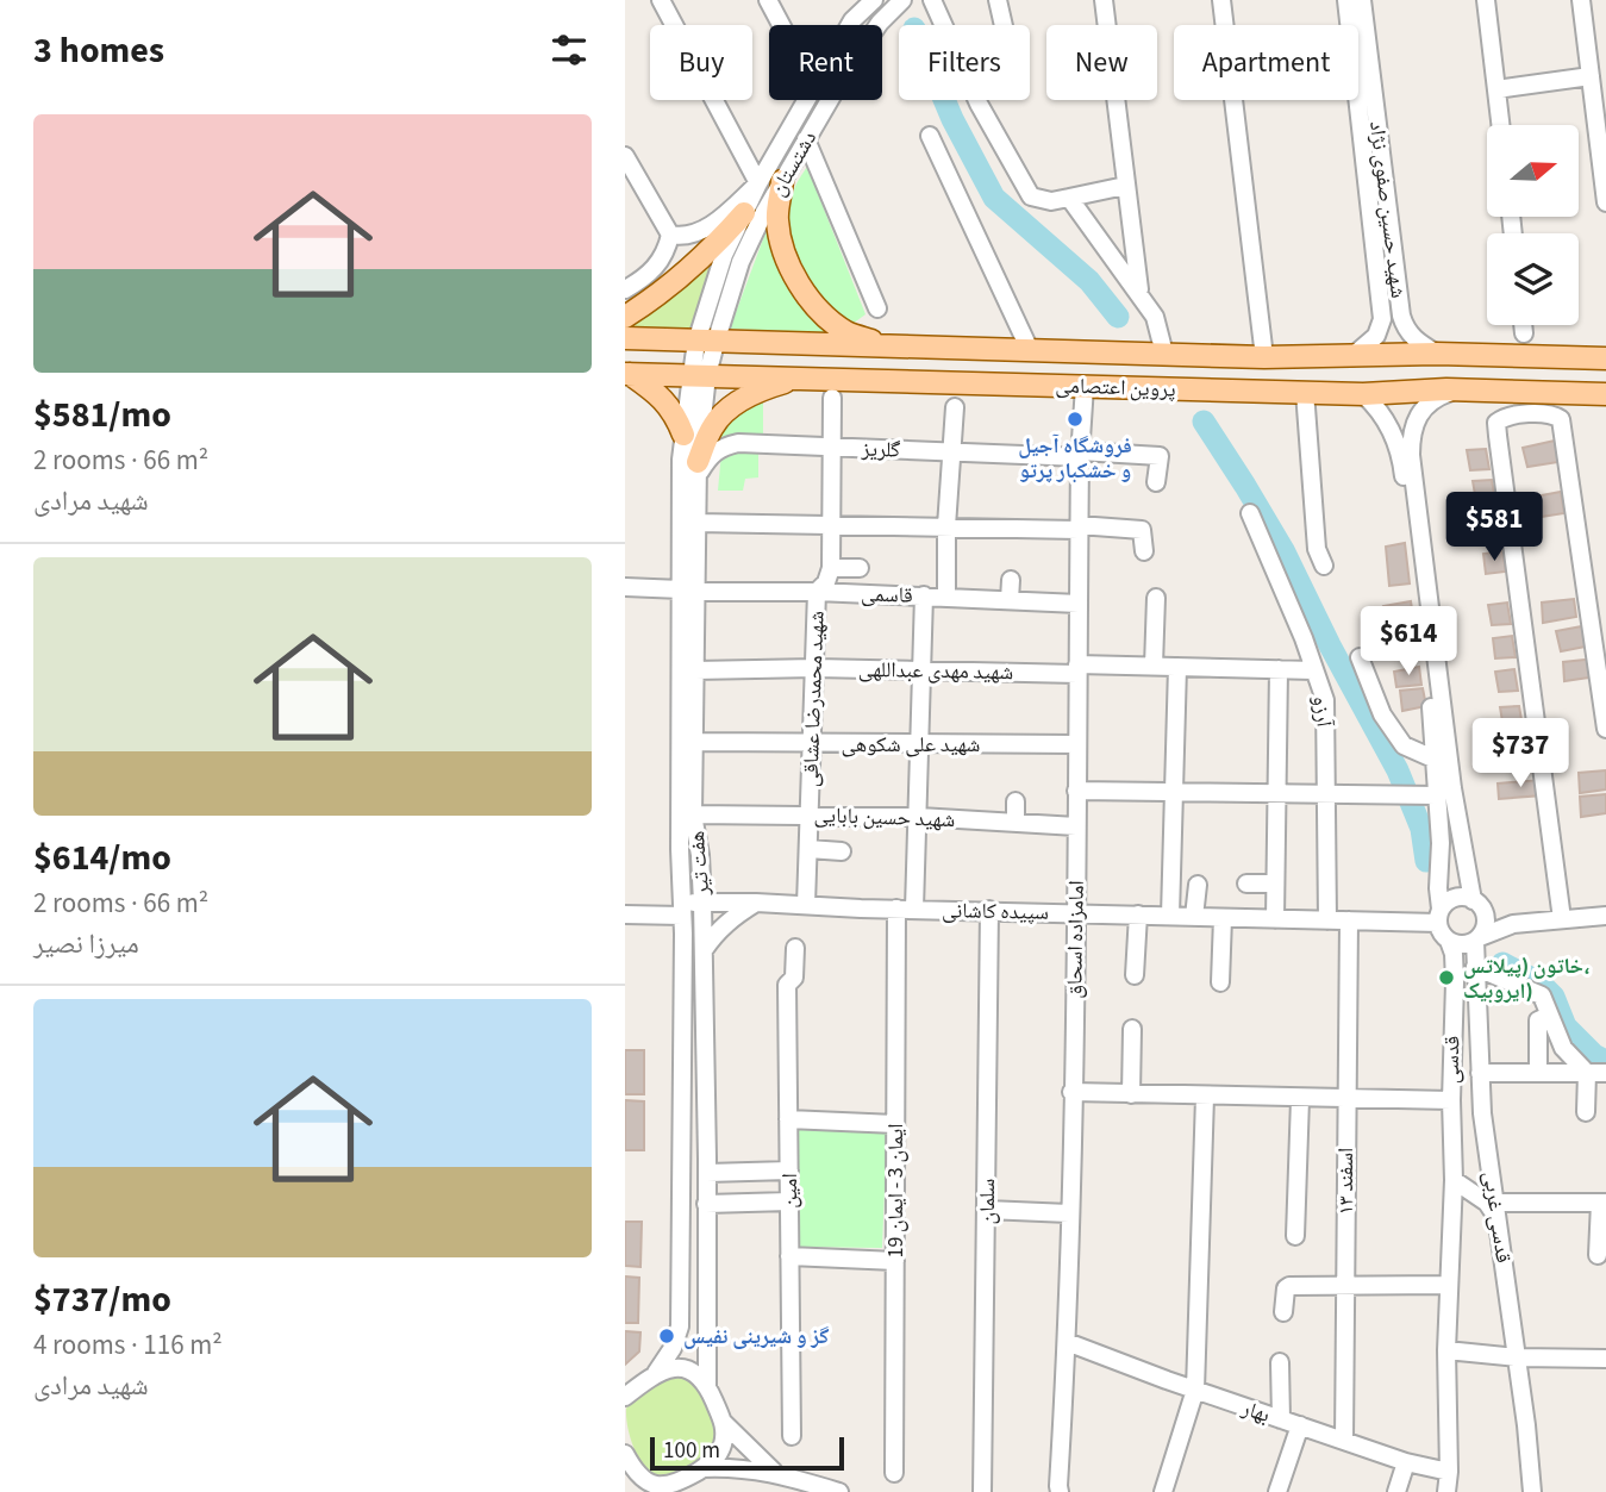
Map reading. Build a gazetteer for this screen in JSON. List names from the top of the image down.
{
  "streets": {
    "main road": ["پروین اعتصامی"],
    "street": [
      "دشتستان",
      "شهید حسین صفوی نژاد",
      "گلریز",
      "قاسمی",
      "شهید مهدی عبداللهی",
      "شهید محمدرضا عشاقی",
      "آرزو",
      "شهید علی شکوهی",
      "شهید حسین بابایی",
      "هفت تیر",
      "سپیده کاشانی",
      "امامزاده اسحاق",
      "قدسی",
      "اسفند ۱۳",
      "امین",
      "ایمان 3 - ایمان 19",
      "سلمان",
      "قدسی غربی",
      "بهار"
    ]
  },
  "crossings": [
    ["دشتستان", "پروین اعتصامی"],
    ["دشتستان", "هفت تیر"],
    ["شهید حسین صفوی نژاد", "پروین اعتصامی"],
    ["پروین اعتصامی", "هفت تیر"],
    ["پروین اعتصامی", "امامزاده اسحاق"],
    ["گلریز", "هفت تیر"],
    ["گلریز", "امامزاده اسحاق"],
    ["قاسمی", "شهید محمدرضا عشاقی"],
    ["قاسمی", "هفت تیر"],
    ["قاسمی", "امامزاده اسحاق"],
    ["قاسمی", "ایمان 3 - ایمان 19"],
    ["شهید مهدی عبداللهی", "شهید محمدرضا عشاقی"],
    ["شهید مهدی عبداللهی", "آرزو"],
    ["شهید مهدی عبداللهی", "هفت تیر"],
    ["شهید مهدی عبداللهی", "امامزاده اسحاق"],
    ["شهید مهدی عبداللهی", "ایمان 3 - ایمان 19"],
    ["شهید محمدرضا عشاقی", "شهید علی شکوهی"],
    ["شهید محمدرضا عشاقی", "شهید حسین بابایی"],
    ["شهید محمدرضا عشاقی", "سپیده کاشانی"],
    ["آرزو", "سپیده کاشانی"],
    ["شهید علی شکوهی", "هفت تیر"],
    ["شهید علی شکوهی", "امامزاده اسحاق"],
    ["شهید علی شکوهی", "ایمان 3 - ایمان 19"],
    ["شهید حسین بابایی", "هفت تیر"],
    ["شهید حسین بابایی", "امامزاده اسحاق"],
    ["شهید حسین بابایی", "ایمان 3 - ایمان 19"],
    ["هفت تیر", "سپیده کاشانی"],
    ["سپیده کاشانی", "امامزاده اسحاق"],
    ["سپیده کاشانی", "قدسی"],
    ["سپیده کاشانی", "اسفند ۱۳"],
    ["سپیده کاشانی", "ایمان 3 - ایمان 19"],
    ["سپیده کاشانی", "سلمان"],
    ["سپیده کاشانی", "قدسی غربی"],
    ["امامزاده اسحاق", "بهار"],
    ["قدسی", "قدسی غربی"],
    ["قدسی", "بهار"],
    ["اسفند ۱۳", "بهار"]
  ],
  "places": ["فروشگاه آجیل و خشکبار پرتو", "خاتون (پیلاتس، ایروبیک)", "گز و شیرینی نفیس"],
  "scale_bar": "100 m",
  "north": "right",
  "page": {
    "heading": "3 homes",
    "chip": [
      "Buy",
      "Rent",
      "Filters",
      "New",
      "Apartment"
    ],
    "list": [
      {
        "name": "$581/mo",
        "note": "2 rooms · 66 m² · شهید مرادی"
      },
      {
        "name": "$614/mo",
        "note": "2 rooms · 66 m² · میرزا نصیر"
      },
      {
        "name": "$737/mo",
        "note": "4 rooms · 116 m² · شهید مرادی"
      }
    ],
    "price": ["$581", "$614", "$737"],
    "scale": "100 m"
  }
}
